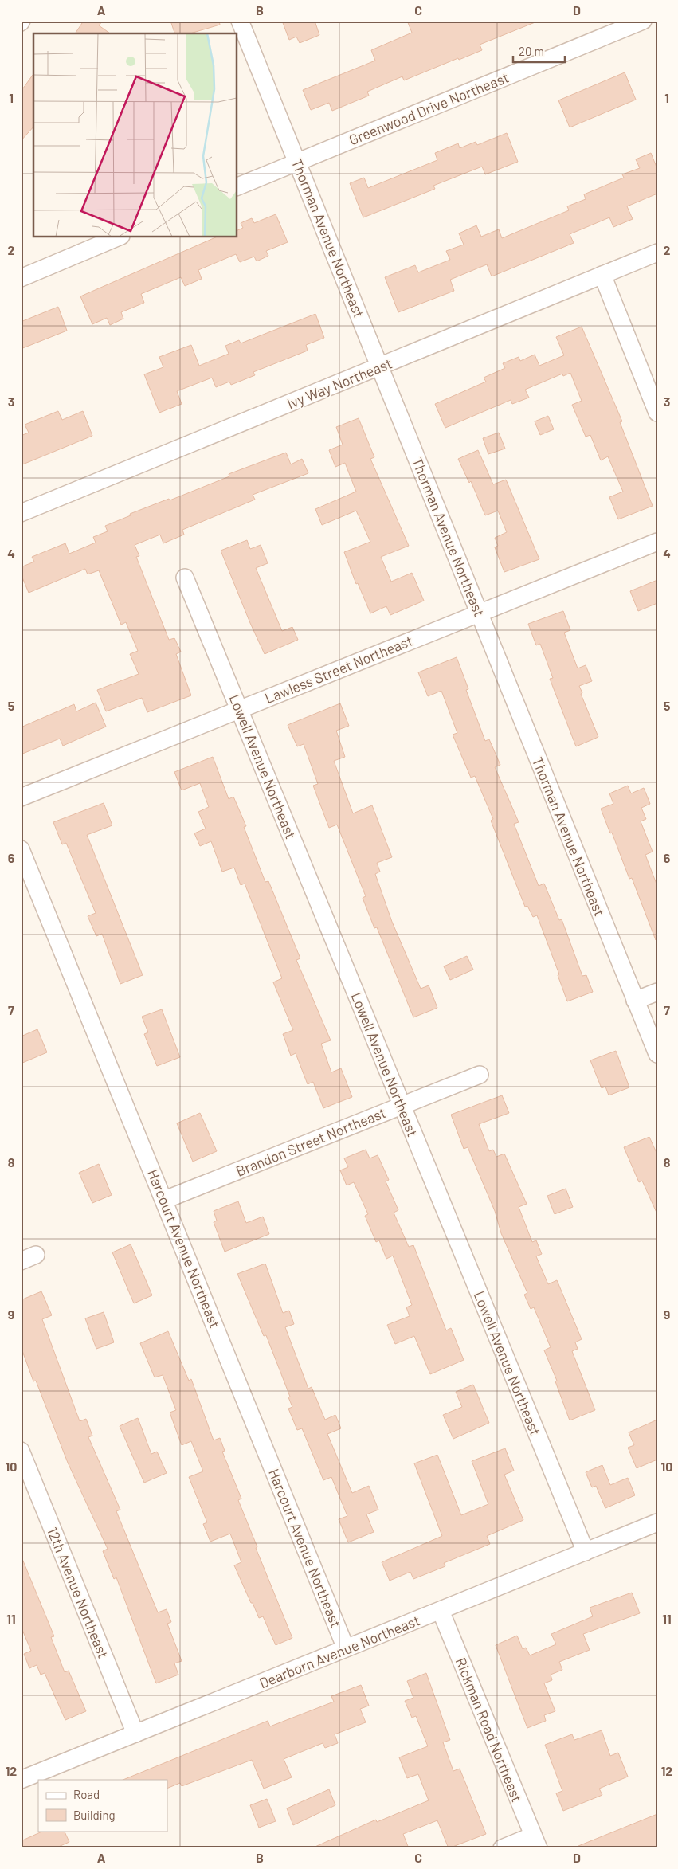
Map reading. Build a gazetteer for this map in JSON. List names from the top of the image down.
{
  "streets": {
    "street": [
      "Greenwood Drive Northeast",
      "Thorman Avenue Northeast",
      "Ivy Way Northeast",
      "Lawless Street Northeast",
      "Lowell Avenue Northeast",
      "Brandon Street Northeast",
      "Harcourt Avenue Northeast",
      "12th Avenue Northeast",
      "Dearborn Avenue Northeast",
      "Rickman Road Northeast"
    ]
  },
  "crossings": [
    ["Greenwood Drive Northeast", "Thorman Avenue Northeast"],
    ["Thorman Avenue Northeast", "Ivy Way Northeast"],
    ["Thorman Avenue Northeast", "Lawless Street Northeast"],
    ["Lawless Street Northeast", "Lowell Avenue Northeast"],
    ["Lowell Avenue Northeast", "Brandon Street Northeast"],
    ["Lowell Avenue Northeast", "Dearborn Avenue Northeast"],
    ["Brandon Street Northeast", "Harcourt Avenue Northeast"],
    ["Harcourt Avenue Northeast", "Dearborn Avenue Northeast"],
    ["12th Avenue Northeast", "Dearborn Avenue Northeast"],
    ["Dearborn Avenue Northeast", "Rickman Road Northeast"]
  ],
  "legend": ["Road", "Building"],
  "scale_bar": "20 m",
  "grid": {
    "columns": [
      "A",
      "B",
      "C",
      "D"
    ],
    "rows": [
      "1",
      "2",
      "3",
      "4",
      "5",
      "6",
      "7",
      "8",
      "9",
      "10",
      "11",
      "12"
    ]
  }
}
